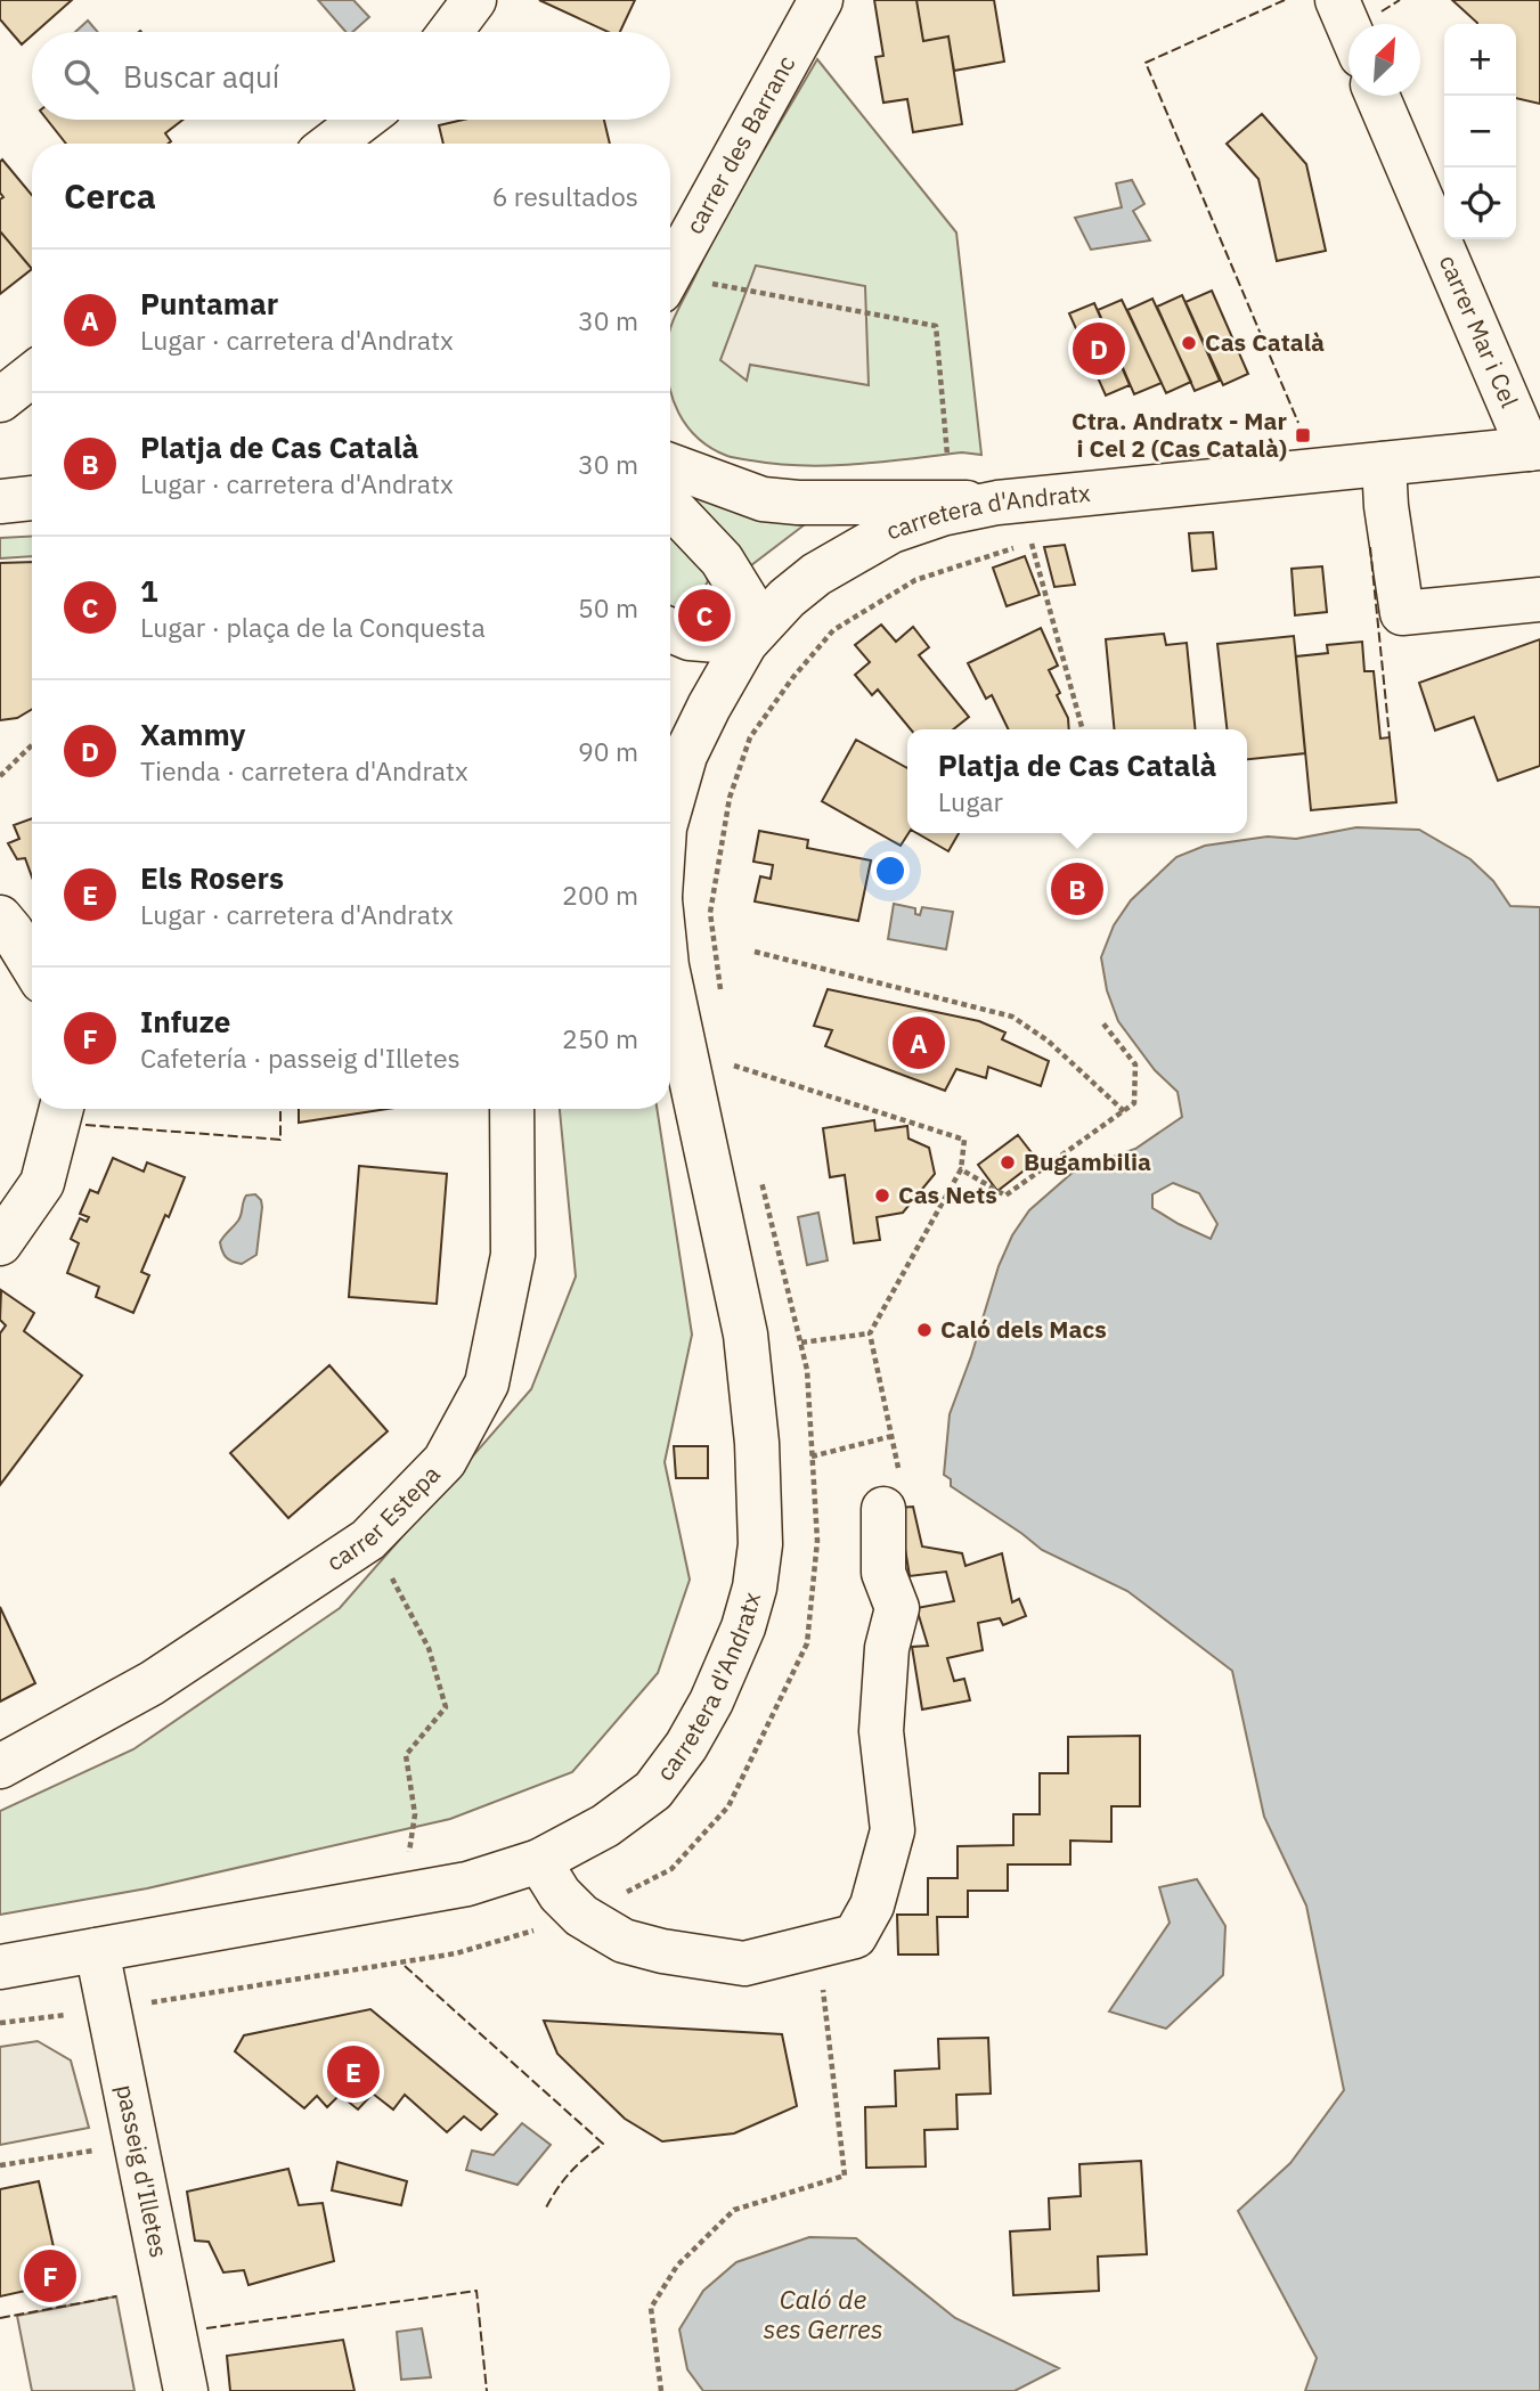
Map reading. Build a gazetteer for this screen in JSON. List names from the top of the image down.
{
  "streets": {
    "street": [
      "carrer des Barranc",
      "carrer Mar i Cel",
      "carretera d'Andratx",
      "carrer Estepa",
      "passeig d'Illetes"
    ]
  },
  "crossings": [
    ["carrer Mar i Cel", "carretera d'Andratx"],
    ["carretera d'Andratx", "passeig d'Illetes"]
  ],
  "water": ["Caló de ses Gerres"],
  "places": {
    "other": [
      "Cas Català",
      "Bugambilia",
      "Cas Nets",
      "Caló dels Macs"
    ],
    "transit": ["Ctra. Andratx - Mar i Cel 2 (Cas Català)"]
  },
  "north": "top right",
  "page": {
    "map_buttons": ["+", "−"],
    "search": "Buscar aquí",
    "heading": ["Cerca", "6 resultados"],
    "list": [
      {
        "mark": "A",
        "name": "Puntamar",
        "note": "Lugar · carretera d'Andratx",
        "value": "30 m"
      },
      {
        "mark": "B",
        "name": "Platja de Cas Català",
        "note": "Lugar · carretera d'Andratx",
        "value": "30 m"
      },
      {
        "mark": "C",
        "name": "1",
        "note": "Lugar · plaça de la Conquesta",
        "value": "50 m"
      },
      {
        "mark": "D",
        "name": "Xammy",
        "note": "Tienda · carretera d'Andratx",
        "value": "90 m"
      },
      {
        "mark": "E",
        "name": "Els Rosers",
        "note": "Lugar · carretera d'Andratx",
        "value": "200 m"
      },
      {
        "mark": "F",
        "name": "Infuze",
        "note": "Cafetería · passeig d'Illetes",
        "value": "250 m"
      }
    ],
    "pins": [
      "D",
      "C",
      "B",
      "A",
      "E",
      "F"
    ],
    "popup": ["Platja de Cas Català", "Lugar"]
  }
}
